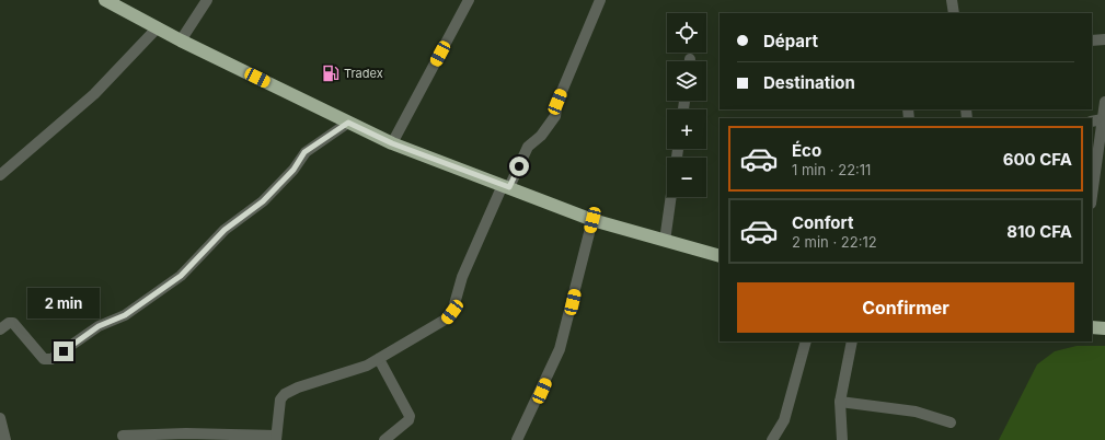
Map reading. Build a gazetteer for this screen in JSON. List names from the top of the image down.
{
  "places": {
    "fuel station": ["Tradex"]
  },
  "page": {
    "map_buttons": ["+", "−"],
    "banner": ["Départ", "Destination"],
    "list": [
      {
        "name": "Éco",
        "note": "1 min · 22:11",
        "value": "600 CFA"
      },
      {
        "name": "Confort",
        "note": "2 min · 22:12",
        "value": "810 CFA"
      }
    ],
    "buttons": "Confirmer",
    "bubble": "2 min"
  }
}
